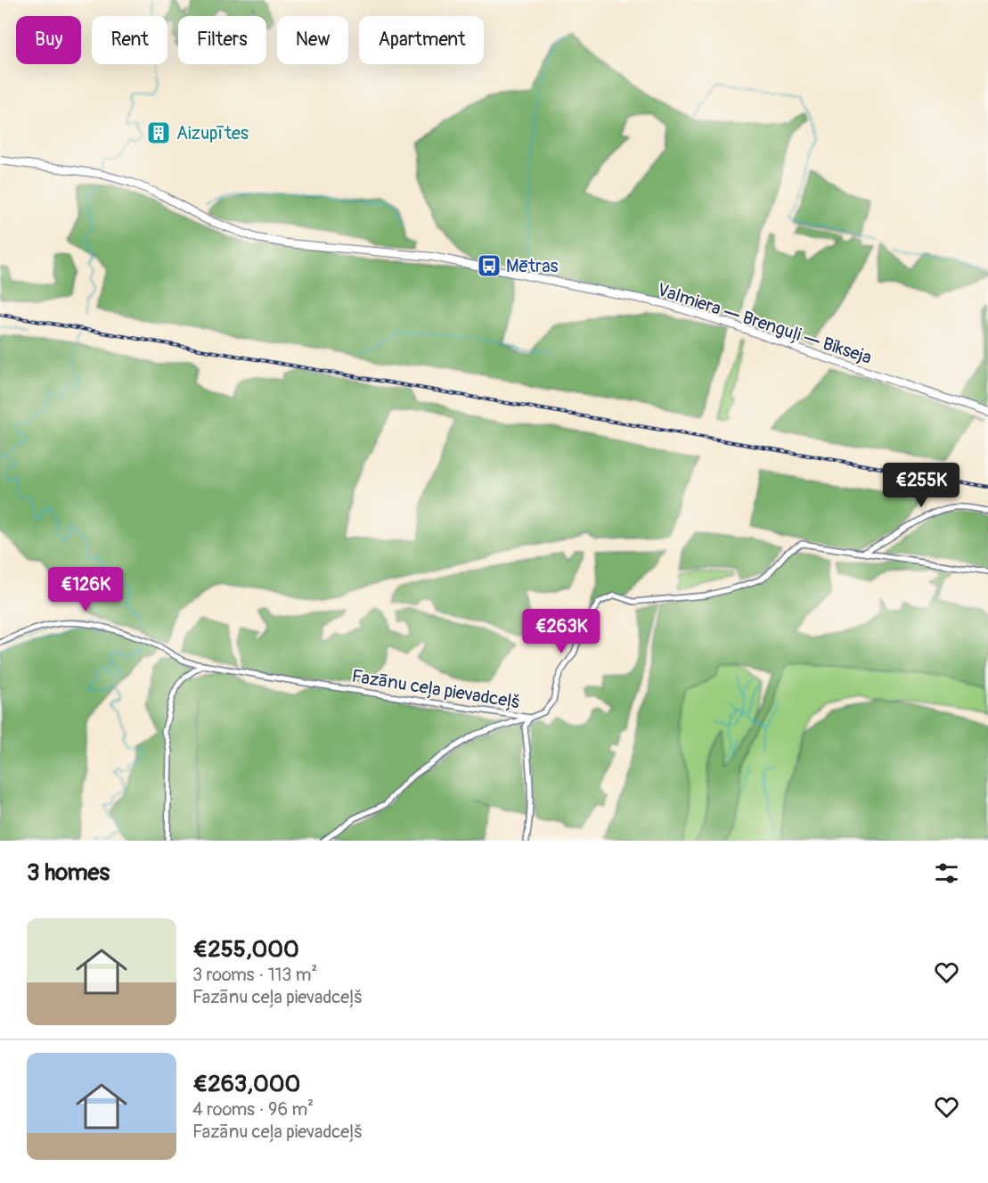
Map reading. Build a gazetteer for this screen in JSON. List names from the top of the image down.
{
  "streets": {
    "main road": ["Valmiera — Brenguļi — Bikseja"],
    "street": ["Fazānu ceļa pievadceļš"]
  },
  "places": {
    "building": ["Aizupītes"],
    "bus stop": ["Mētras"]
  },
  "page": {
    "chip": [
      "Buy",
      "Rent",
      "Filters",
      "New",
      "Apartment"
    ],
    "price": ["€255K", "€126K", "€263K"],
    "heading": "3 homes",
    "list": [
      {
        "name": "€255,000",
        "note": "3 rooms · 113 m² · Fazānu ceļa pievadceļš"
      },
      {
        "name": "€263,000",
        "note": "4 rooms · 96 m² · Fazānu ceļa pievadceļš"
      }
    ]
  }
}
